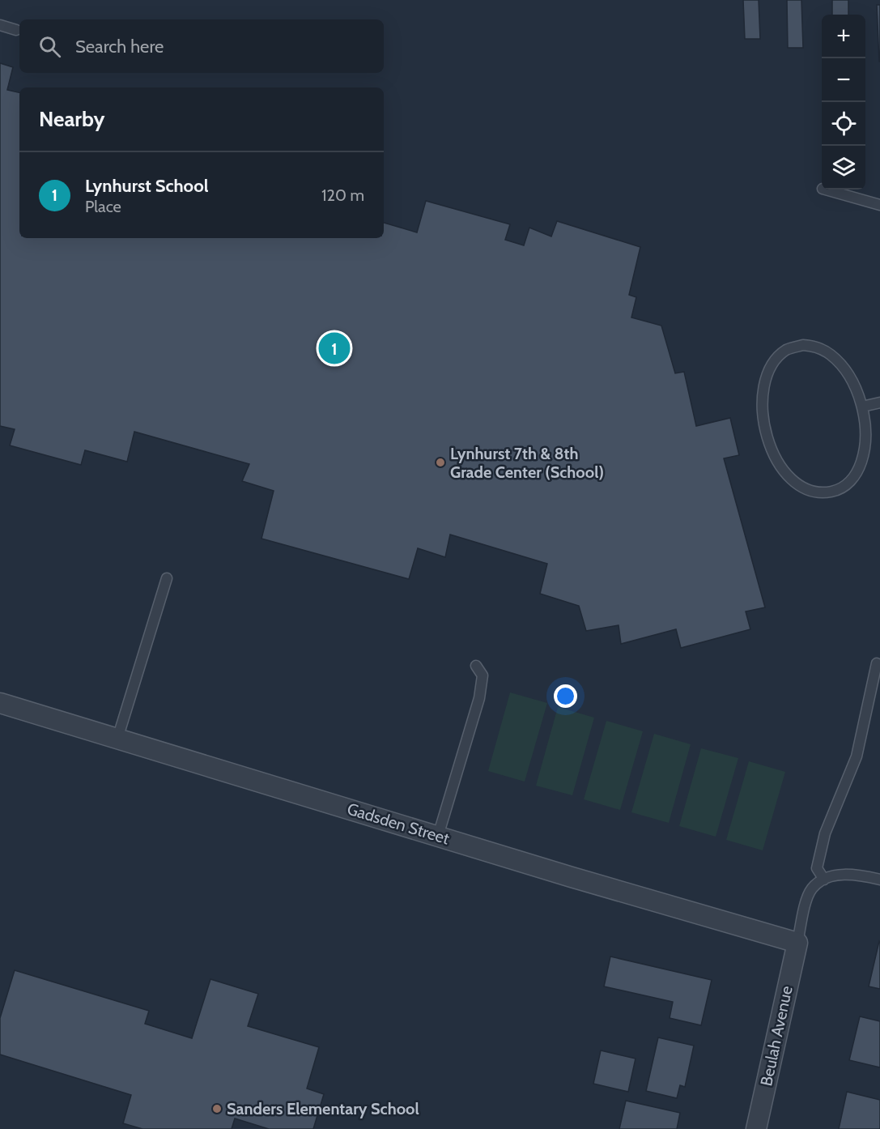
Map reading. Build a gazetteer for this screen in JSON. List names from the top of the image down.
{
  "streets": {
    "street": ["Gadsden Street", "Beulah Avenue"]
  },
  "crossings": [
    ["Gadsden Street", "Beulah Avenue"]
  ],
  "places": ["Lynhurst 7th & 8th Grade Center (School)", "Sanders Elementary School"],
  "page": {
    "map_buttons": ["+", "−"],
    "search": "Search here",
    "heading": "Nearby",
    "list": [
      {
        "mark": "1",
        "name": "Lynhurst School",
        "note": "Place",
        "value": "120 m"
      }
    ],
    "pins": "1"
  }
}
